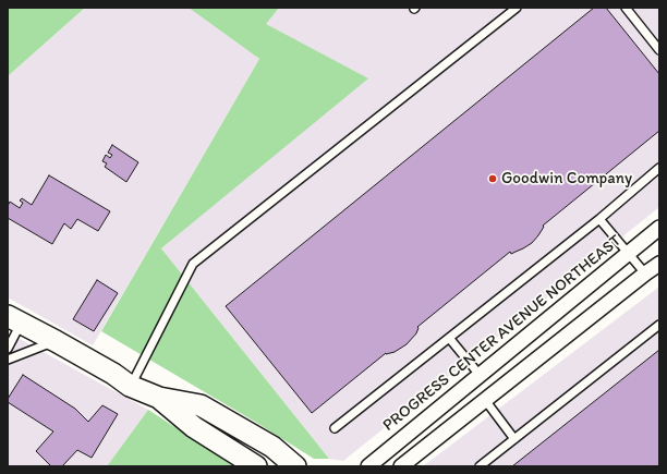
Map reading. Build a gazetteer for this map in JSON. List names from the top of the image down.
{
  "streets": {
    "street": ["PROGRESS CENTER AVENUE NORTHEAST"]
  },
  "places": ["Goodwin Company"]
}
